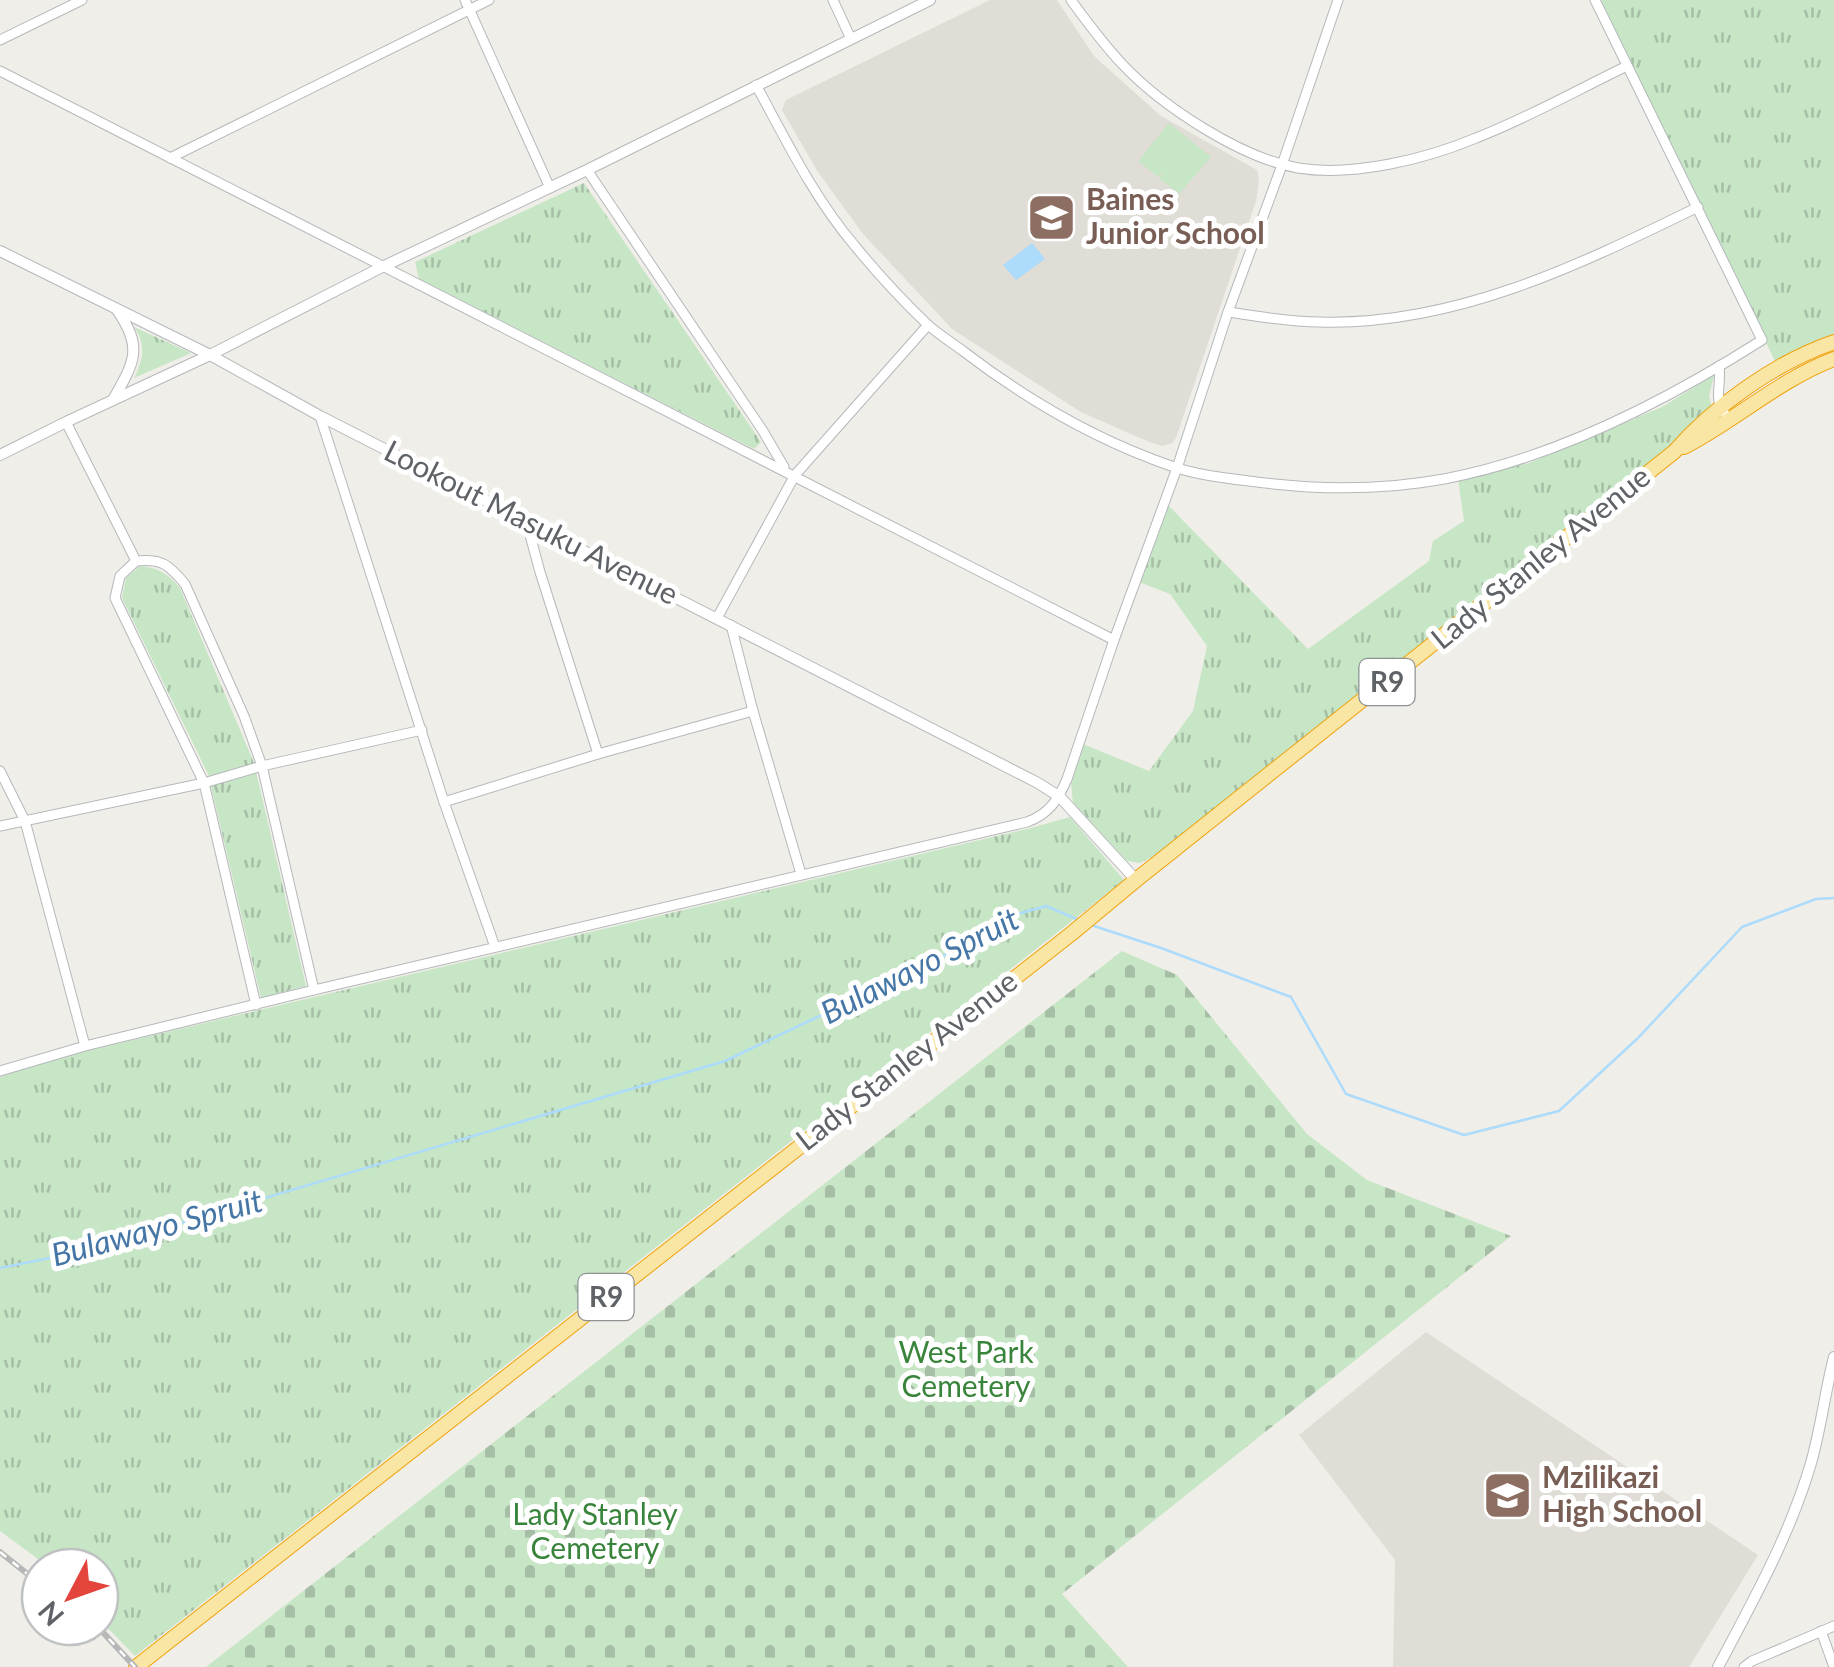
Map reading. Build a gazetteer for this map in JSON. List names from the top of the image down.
{
  "streets": {
    "highway": ["Lady Stanley Avenue", "R9"],
    "street": ["Lookout Masuku Avenue"]
  },
  "crossings": [
    ["Lookout Masuku Avenue", "Lady Stanley Avenue"]
  ],
  "water": ["Bulawayo Spruit"],
  "parks": ["West Park Cemetery", "Lady Stanley Cemetery"],
  "places": {
    "school or university": ["Baines Junior School", "Mzilikazi High School"]
  },
  "north": "bottom left"
}
